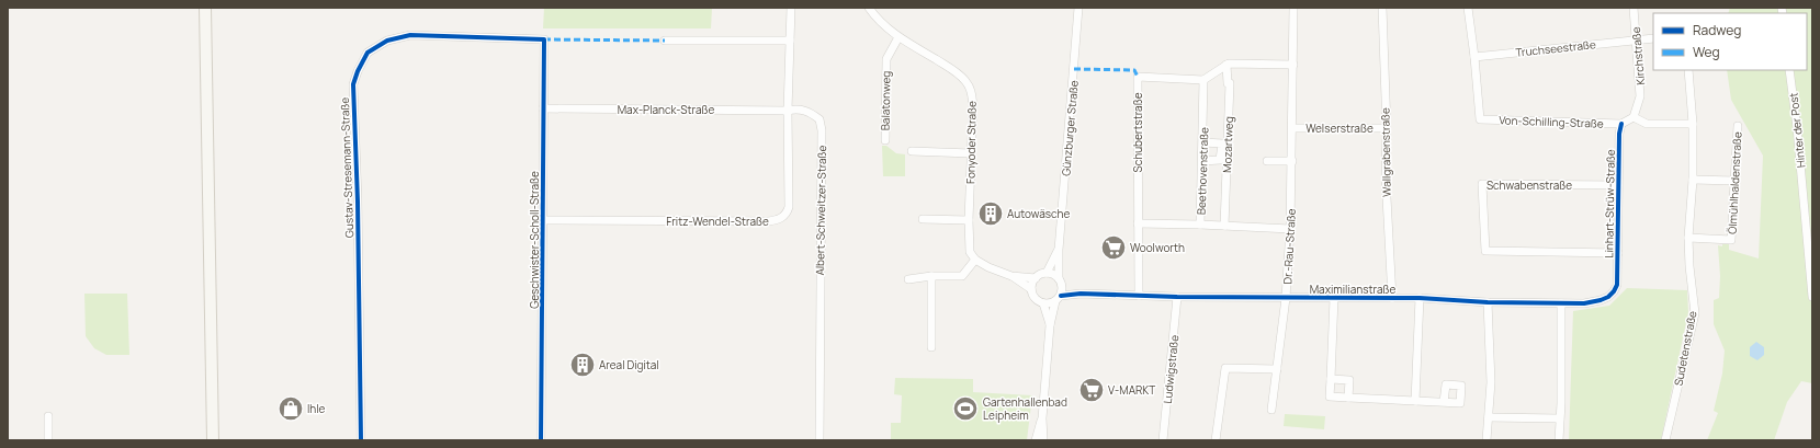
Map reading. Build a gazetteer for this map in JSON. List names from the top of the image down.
{
  "streets": {
    "street": [
      "Truchseestraße",
      "Kirchstraße",
      "Balatonweg",
      "Max-Planck-Straße",
      "Von-Schilling-Straße",
      "Günzburger Straße",
      "Welserstraße",
      "Hinter der Post",
      "Schubertstraße",
      "Fonyoder Straße",
      "Mozartweg",
      "Wallgrabenstraße",
      "Gustav-Stresemann-Straße",
      "Beethovenstraße",
      "Ölmühlhaldenstraße",
      "Schwabenstraße",
      "Linhart-Strüw-Straße",
      "Albert-Schweitzer-Straße",
      "Fritz-Wendel-Straße",
      "Geschwister-Scholl-Straße",
      "Dr.-Rau-Straße",
      "Maximilianstraße",
      "Sudetenstraße",
      "Ludwigstraße"
    ]
  },
  "crossings": [
    ["Truchseestraße", "Kirchstraße"],
    ["Truchseestraße", "Von-Schilling-Straße"],
    ["Balatonweg", "Fonyoder Straße"],
    ["Max-Planck-Straße", "Albert-Schweitzer-Straße"],
    ["Max-Planck-Straße", "Fritz-Wendel-Straße"],
    ["Max-Planck-Straße", "Geschwister-Scholl-Straße"],
    ["Von-Schilling-Straße", "Linhart-Strüw-Straße"],
    ["Günzburger Straße", "Maximilianstraße"],
    ["Welserstraße", "Wallgrabenstraße"],
    ["Welserstraße", "Dr.-Rau-Straße"],
    ["Schubertstraße", "Beethovenstraße"],
    ["Schubertstraße", "Maximilianstraße"],
    ["Mozartweg", "Beethovenstraße"],
    ["Wallgrabenstraße", "Maximilianstraße"],
    ["Gustav-Stresemann-Straße", "Geschwister-Scholl-Straße"],
    ["Beethovenstraße", "Dr.-Rau-Straße"],
    ["Ölmühlhaldenstraße", "Sudetenstraße"],
    ["Schwabenstraße", "Linhart-Strüw-Straße"],
    ["Linhart-Strüw-Straße", "Maximilianstraße"],
    ["Albert-Schweitzer-Straße", "Fritz-Wendel-Straße"],
    ["Fritz-Wendel-Straße", "Geschwister-Scholl-Straße"],
    ["Dr.-Rau-Straße", "Maximilianstraße"],
    ["Maximilianstraße", "Ludwigstraße"]
  ],
  "places": {
    "building": ["Autowäsche", "Areal Digital"],
    "supermarket": ["Woolworth", "V-MARKT"],
    "shop": ["Ihle"],
    "sports": ["Gartenhallenbad Leipheim"]
  },
  "legend": ["Radweg", "Weg"]
}
